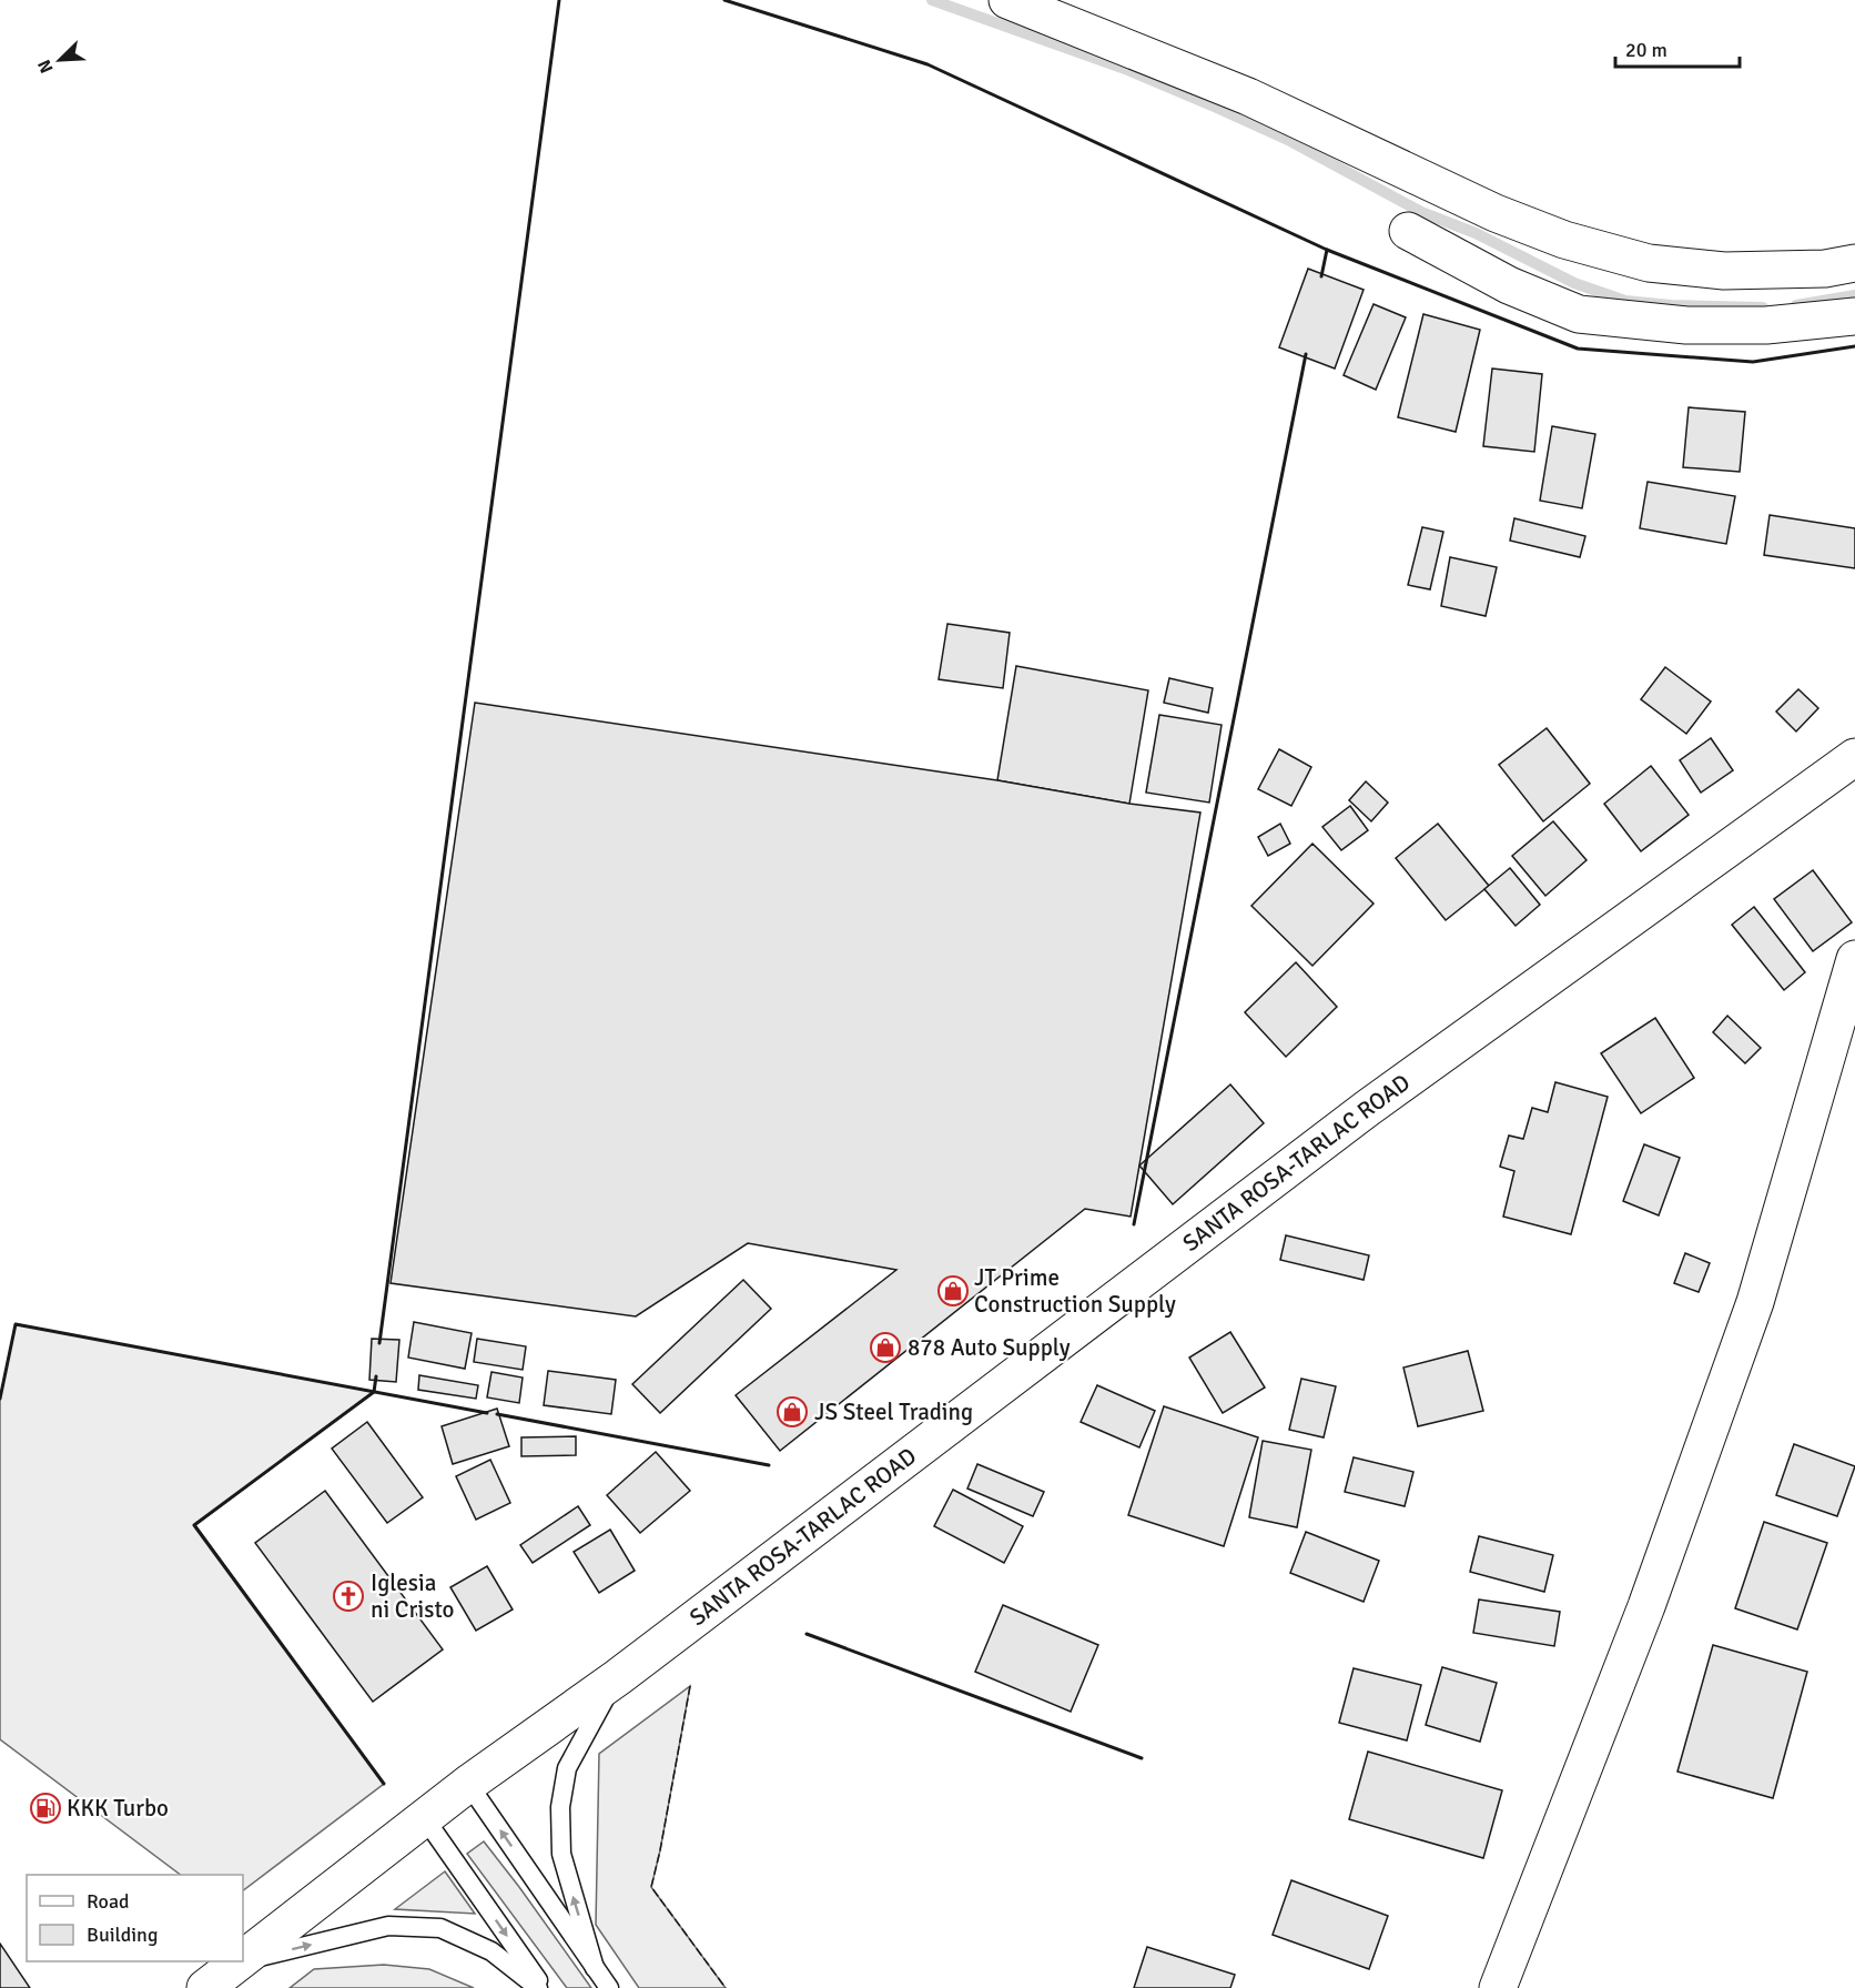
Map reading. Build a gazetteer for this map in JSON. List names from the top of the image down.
{
  "streets": {
    "main road": ["SANTA ROSA-TARLAC ROAD"]
  },
  "places": {
    "shop": ["JT Prime Construction Supply", "878 Auto Supply", "JS Steel Trading"],
    "church": ["Iglesia ni Cristo"],
    "fuel station": ["KKK Turbo"]
  },
  "legend": ["Road", "Building"],
  "scale_bar": "20 m",
  "north": "bottom left"
}
